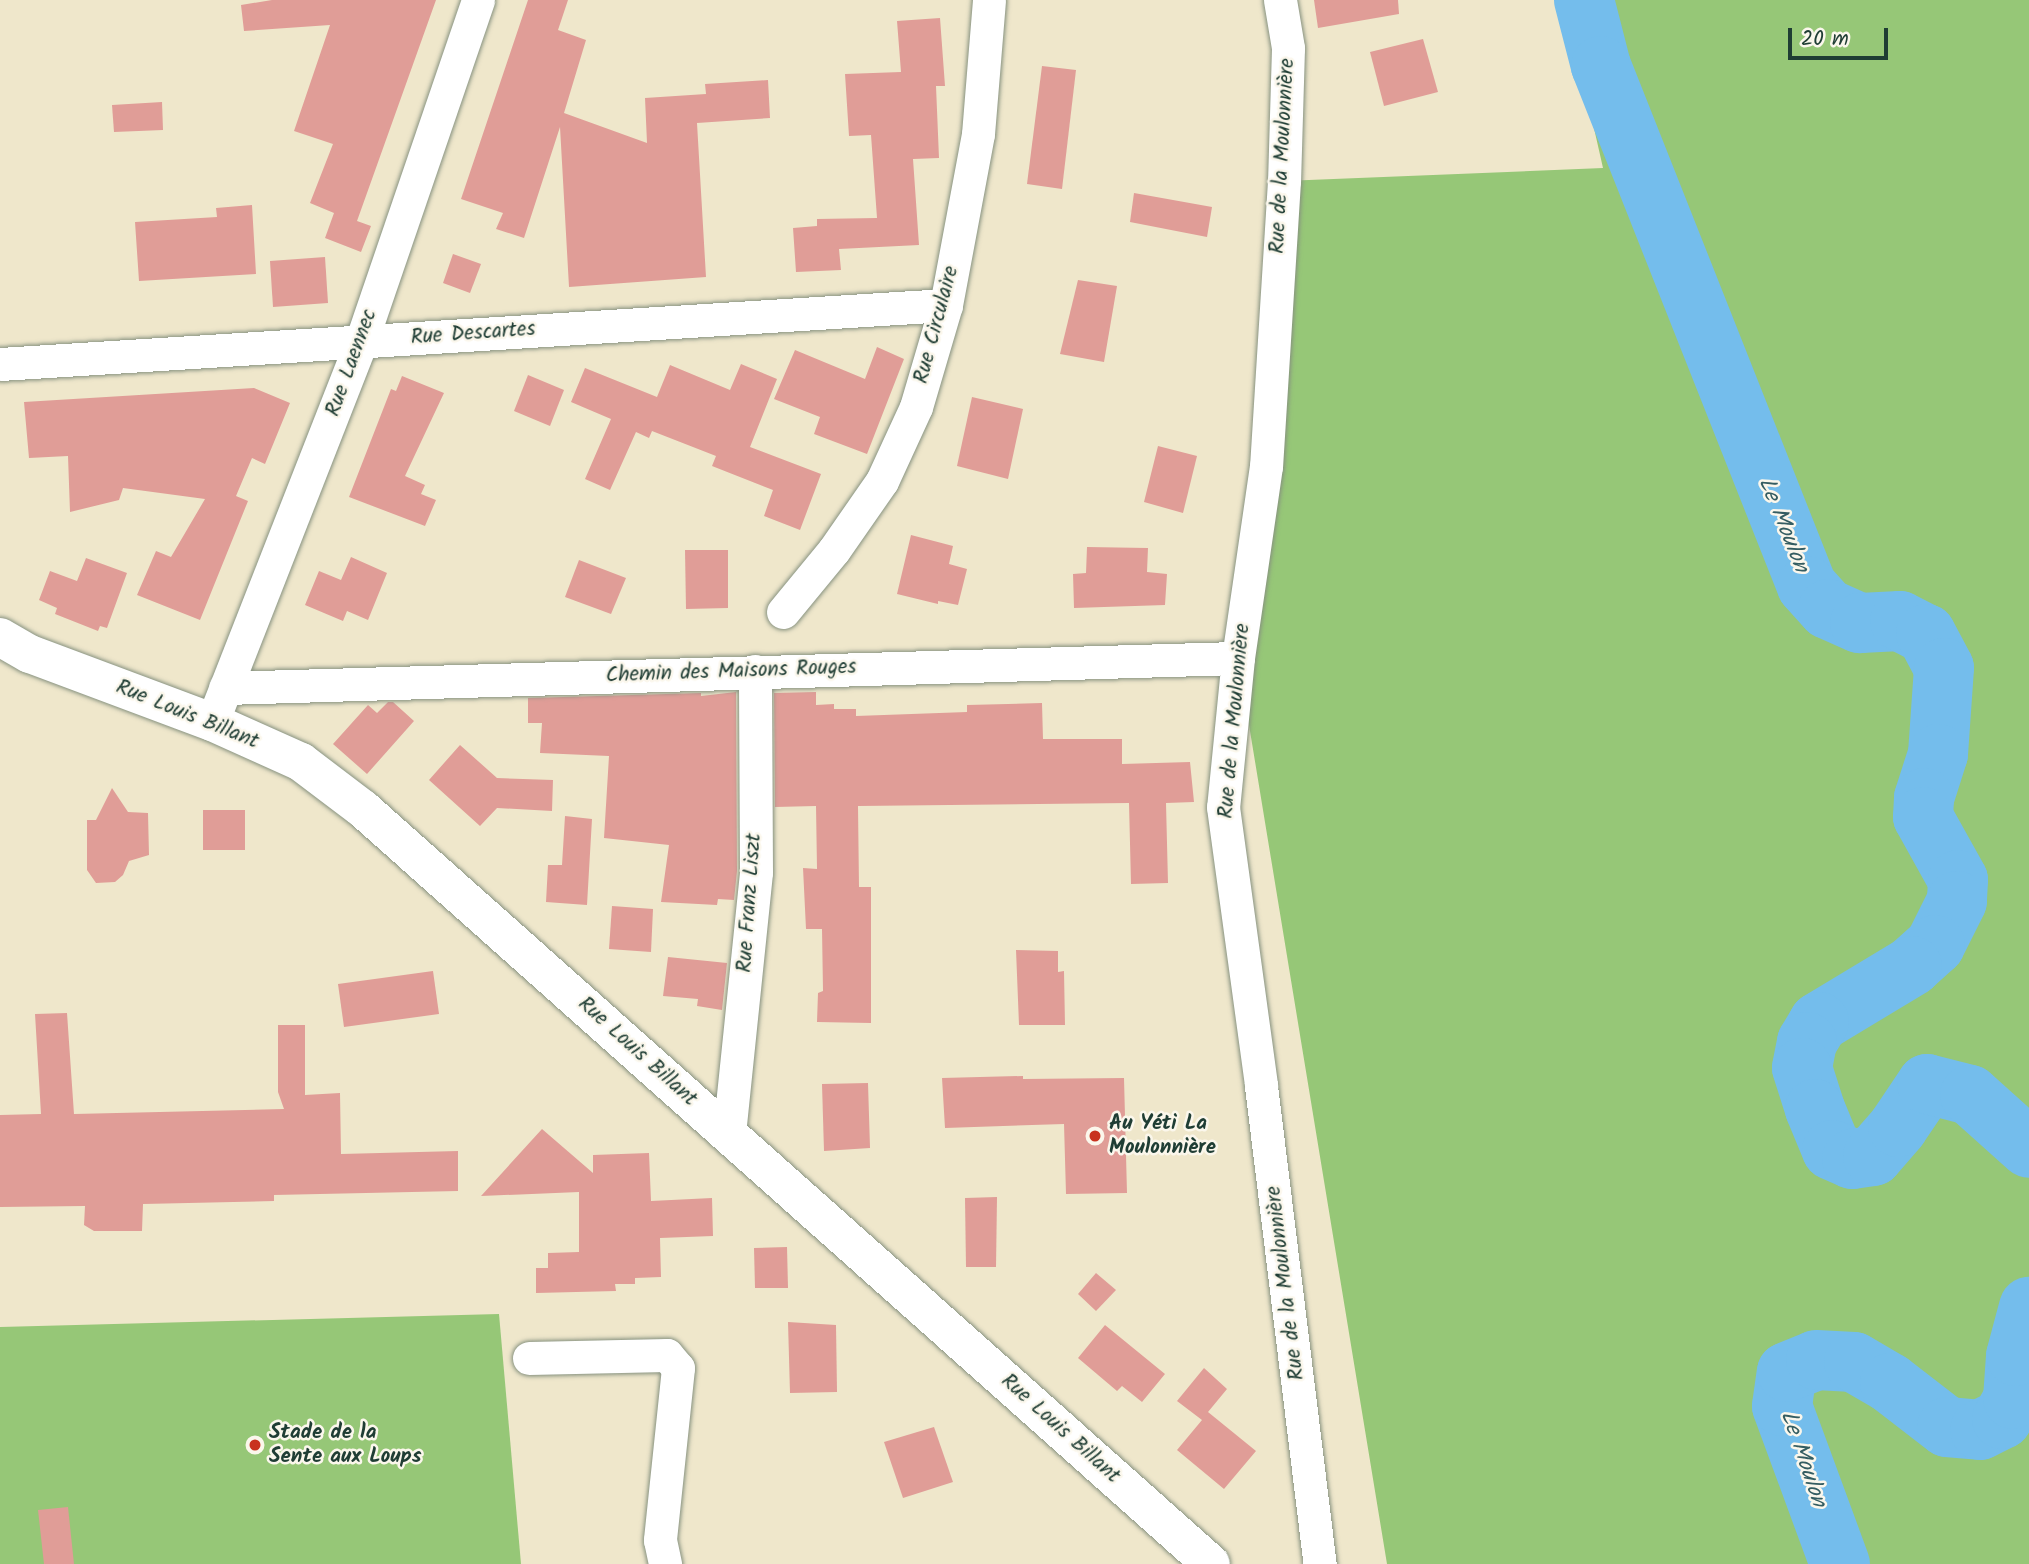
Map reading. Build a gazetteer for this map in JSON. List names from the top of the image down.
{
  "streets": {
    "street": [
      "Rue de la Moulonnière",
      "Rue Circulaire",
      "Rue Descartes",
      "Rue Laennec",
      "Chemin des Maisons Rouges",
      "Rue Louis Billant",
      "Rue Franz Liszt"
    ]
  },
  "crossings": [
    ["Rue de la Moulonnière", "Chemin des Maisons Rouges"],
    ["Rue Circulaire", "Rue Descartes"],
    ["Rue Descartes", "Rue Laennec"],
    ["Rue Laennec", "Chemin des Maisons Rouges"],
    ["Rue Laennec", "Rue Louis Billant"],
    ["Chemin des Maisons Rouges", "Rue Louis Billant"],
    ["Chemin des Maisons Rouges", "Rue Franz Liszt"],
    ["Rue Louis Billant", "Rue Franz Liszt"]
  ],
  "water": ["Le Moulon"],
  "places": ["Au Yéti La Moulonnière", "Stade de la Sente aux Loups"],
  "scale_bar": "20 m"
}
